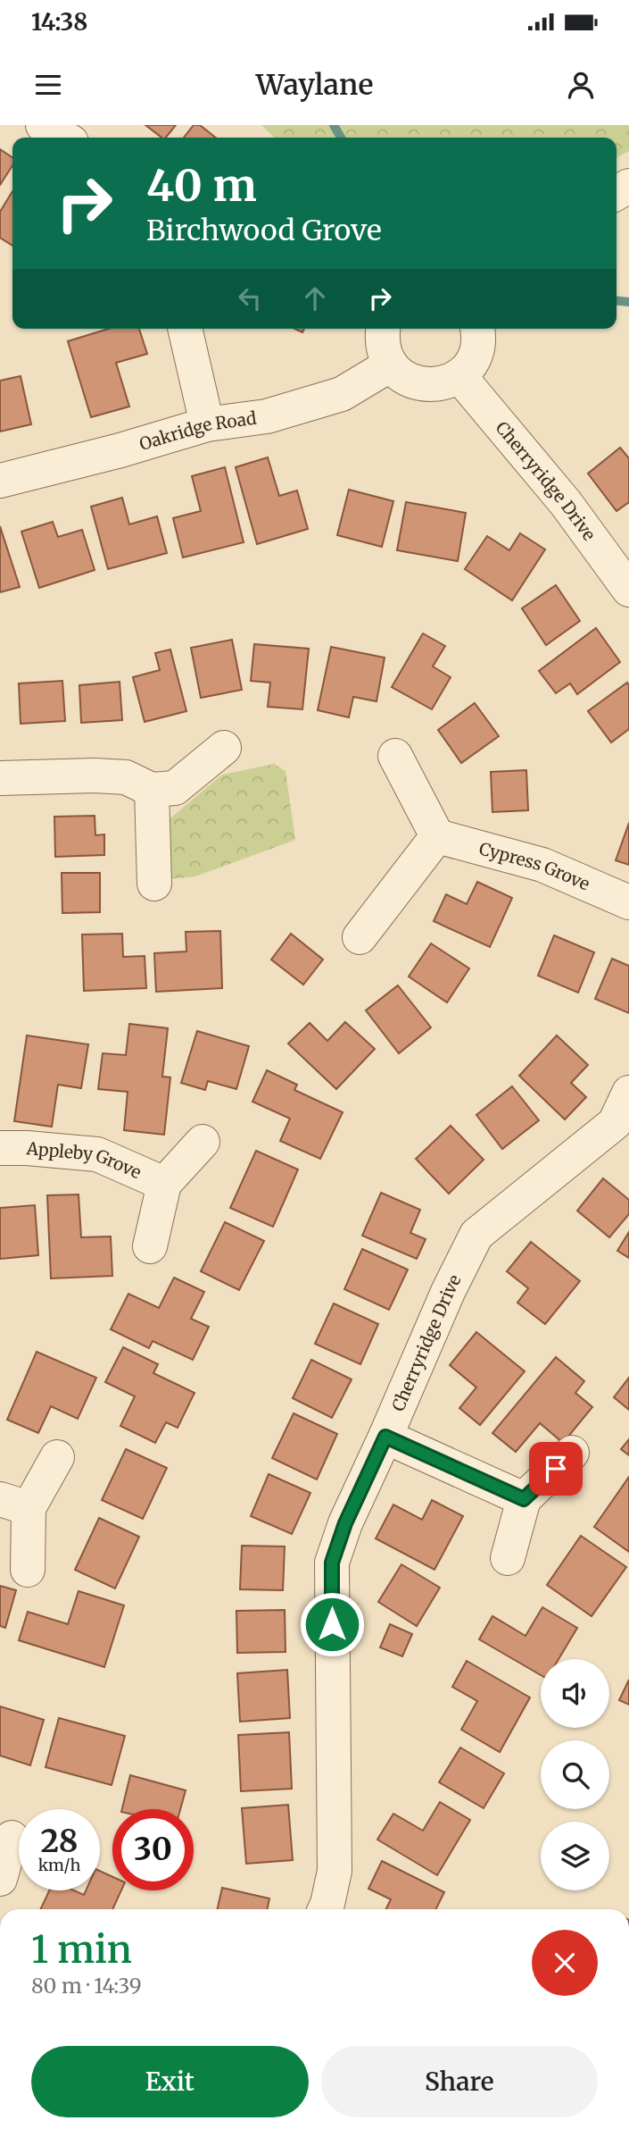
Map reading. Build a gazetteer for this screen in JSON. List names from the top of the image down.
{
  "streets": {
    "street": [
      "Oakridge Road",
      "Cherryridge Drive",
      "Cypress Grove",
      "Appleby Grove"
    ]
  },
  "page": {
    "status": "14:38",
    "header": "Waylane",
    "turn": ["40 m", "Birchwood Grove"],
    "speed": "28 km/h",
    "limit": "30",
    "heading": ["1 min", "80 m · 14:39"],
    "buttons": ["Exit", "Share"]
  }
}
